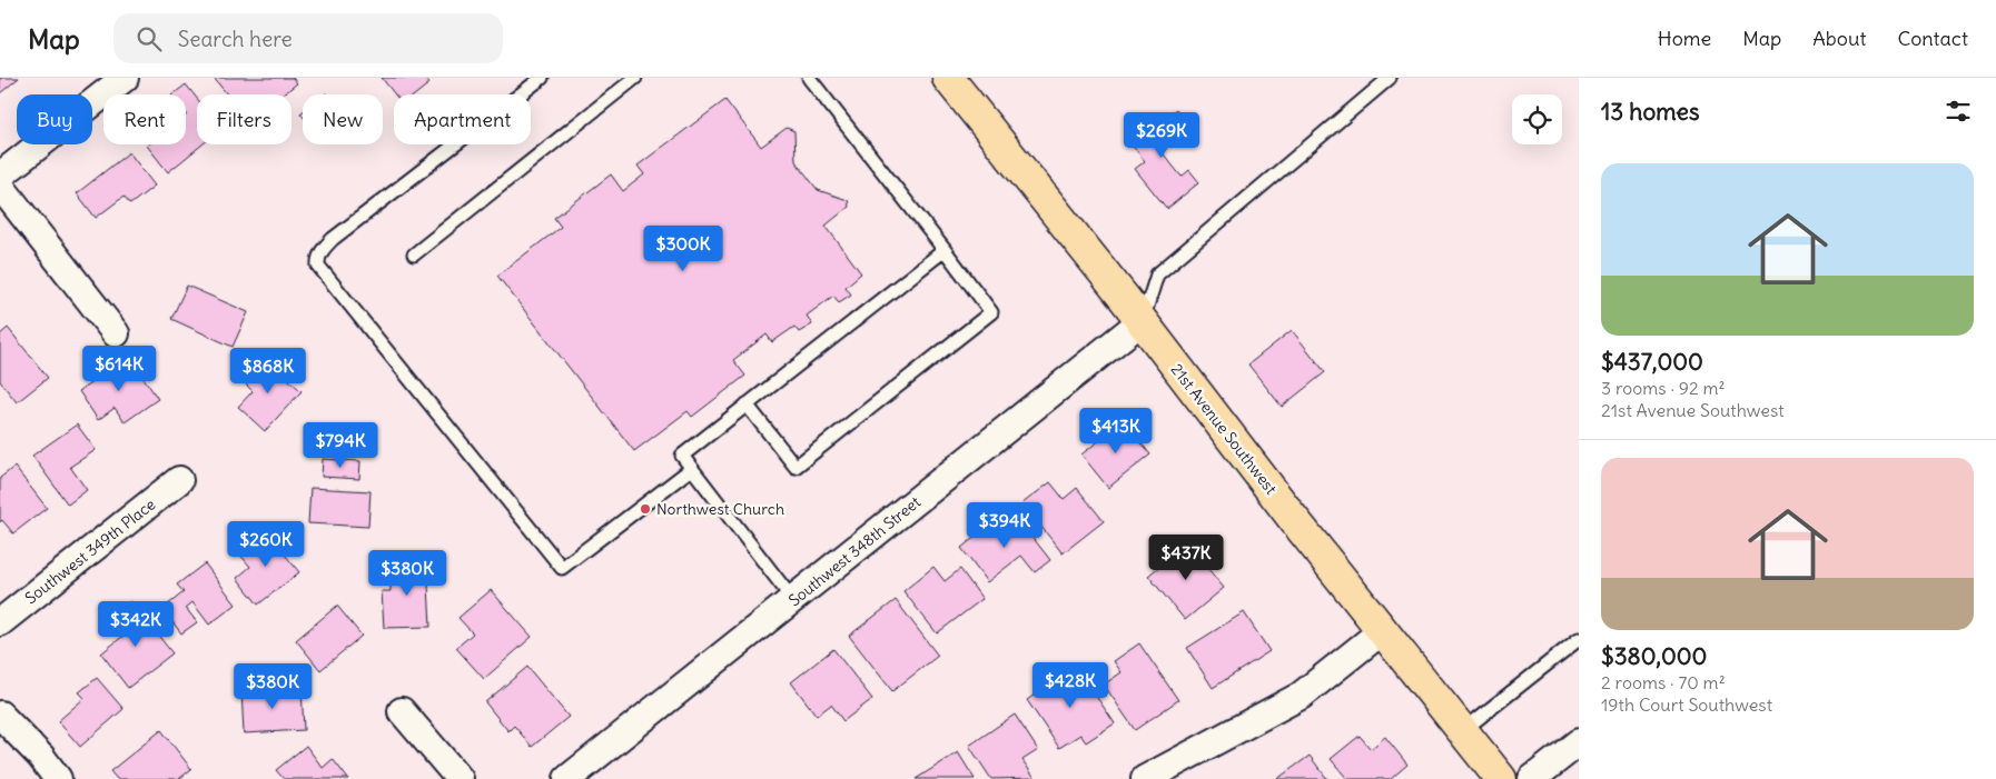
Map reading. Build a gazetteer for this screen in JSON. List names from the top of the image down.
{
  "streets": {
    "main road": ["21st Avenue Southwest"],
    "street": ["Southwest 349th Place", "Southwest 348th Street"]
  },
  "crossings": [
    ["21st Avenue Southwest", "Southwest 348th Street"]
  ],
  "places": ["Northwest Church"],
  "page": {
    "header": "Map",
    "search": "Search here",
    "nav": [
      "Home",
      "Map",
      "About",
      "Contact"
    ],
    "heading": "13 homes",
    "chip": [
      "Buy",
      "Rent",
      "Filters",
      "New",
      "Apartment"
    ],
    "price": [
      "$269K",
      "$300K",
      "$614K",
      "$868K",
      "$413K",
      "$794K",
      "$394K",
      "$260K",
      "$437K",
      "$380K",
      "$342K",
      "$428K",
      "$380K"
    ],
    "list": [
      {
        "name": "$437,000",
        "note": "3 rooms · 92 m² · 21st Avenue Southwest"
      },
      {
        "name": "$380,000",
        "note": "2 rooms · 70 m² · 19th Court Southwest"
      }
    ]
  }
}
